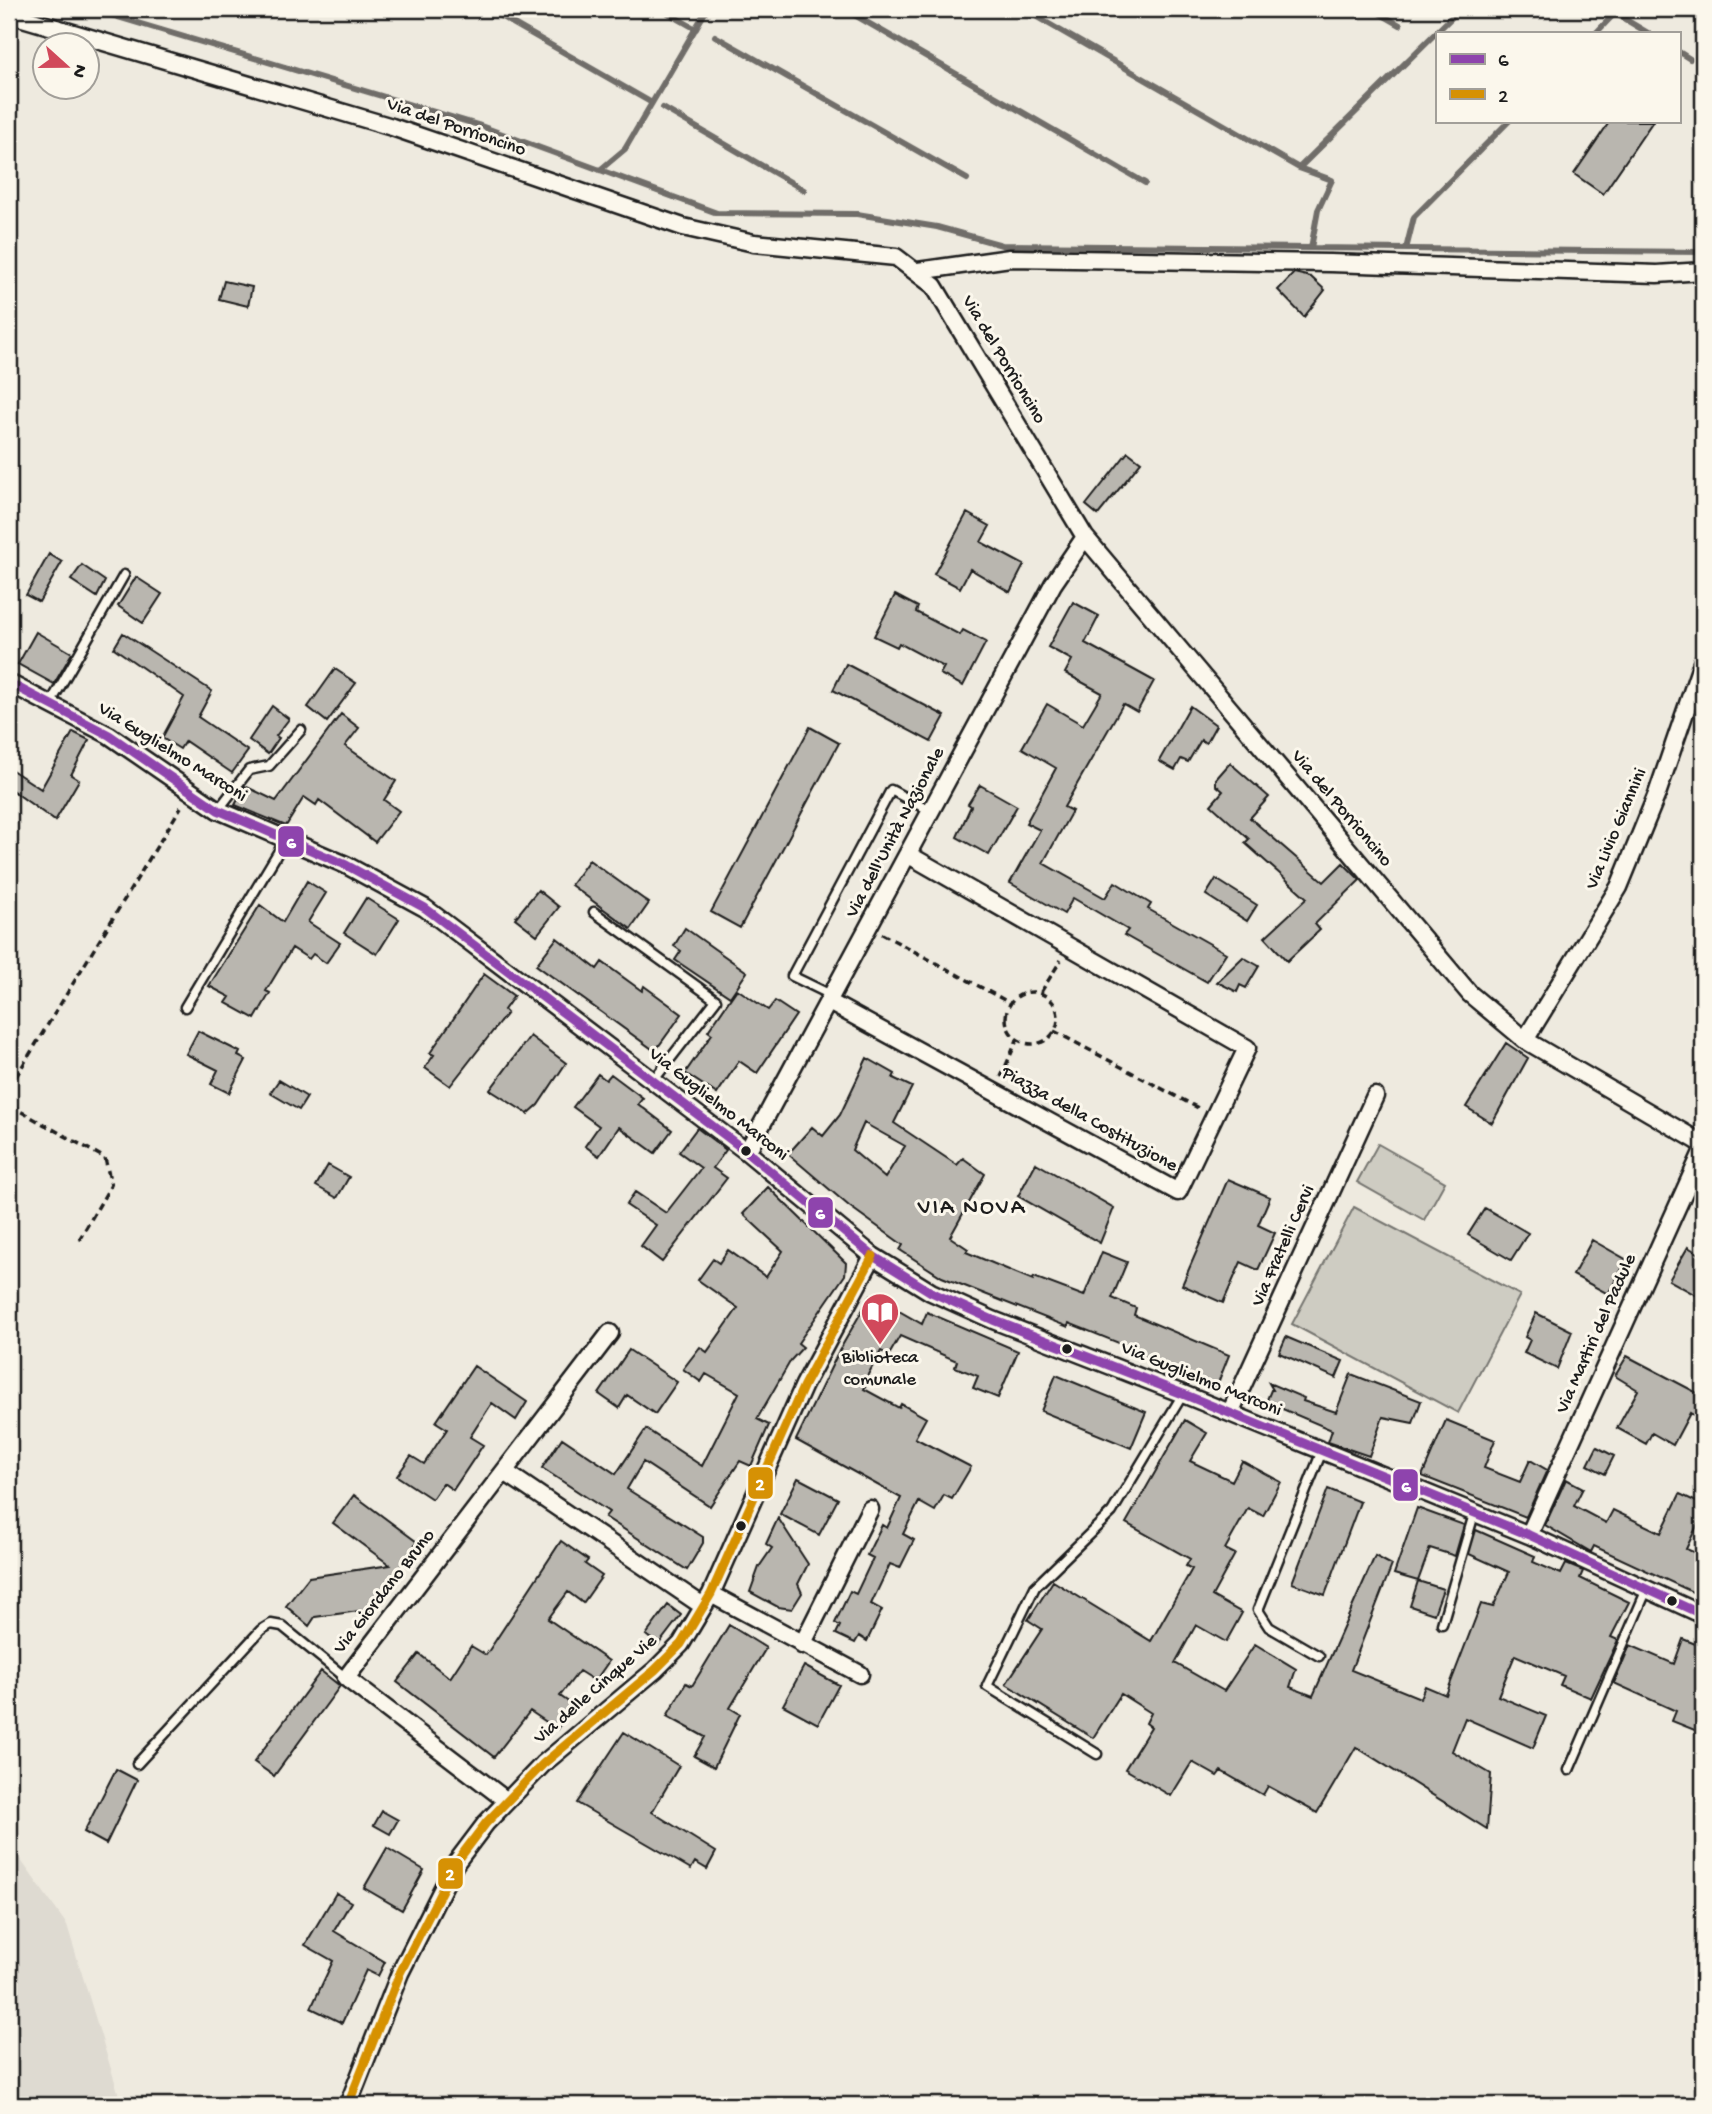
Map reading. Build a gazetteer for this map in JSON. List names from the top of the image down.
{
  "streets": {
    "street": [
      "Via del Porrioncino",
      "Via Guglielmo Marconi",
      "Via Livio Giannini",
      "Via dell'Unità Nazionale",
      "Piazza della Costituzione",
      "Via Fratelli Cervi",
      "Via Martiri del Padule",
      "Via Giordano Bruno",
      "Via delle Cinque Vie"
    ]
  },
  "crossings": [
    ["Via del Porrioncino", "Via Livio Giannini"],
    ["Via del Porrioncino", "Via dell'Unità Nazionale"],
    ["Via Guglielmo Marconi", "Via dell'Unità Nazionale"],
    ["Via Guglielmo Marconi", "Via Fratelli Cervi"],
    ["Via Guglielmo Marconi", "Via Martiri del Padule"],
    ["Via Guglielmo Marconi", "Via delle Cinque Vie"],
    ["Via dell'Unità Nazionale", "Piazza della Costituzione"],
    ["Via Giordano Bruno", "Via delle Cinque Vie"]
  ],
  "districts": ["VIA NOVA"],
  "places": {
    "library": ["Biblioteca comunale"]
  },
  "lines": ["transit line 6", "transit line 2"],
  "legend": ["6", "2"],
  "north": "right"
}
